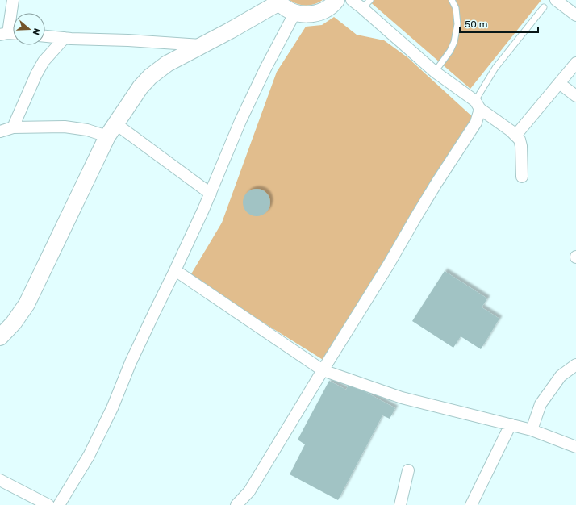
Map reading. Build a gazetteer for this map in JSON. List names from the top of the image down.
{
  "scale_bar": "50 m",
  "north": "right"
}
